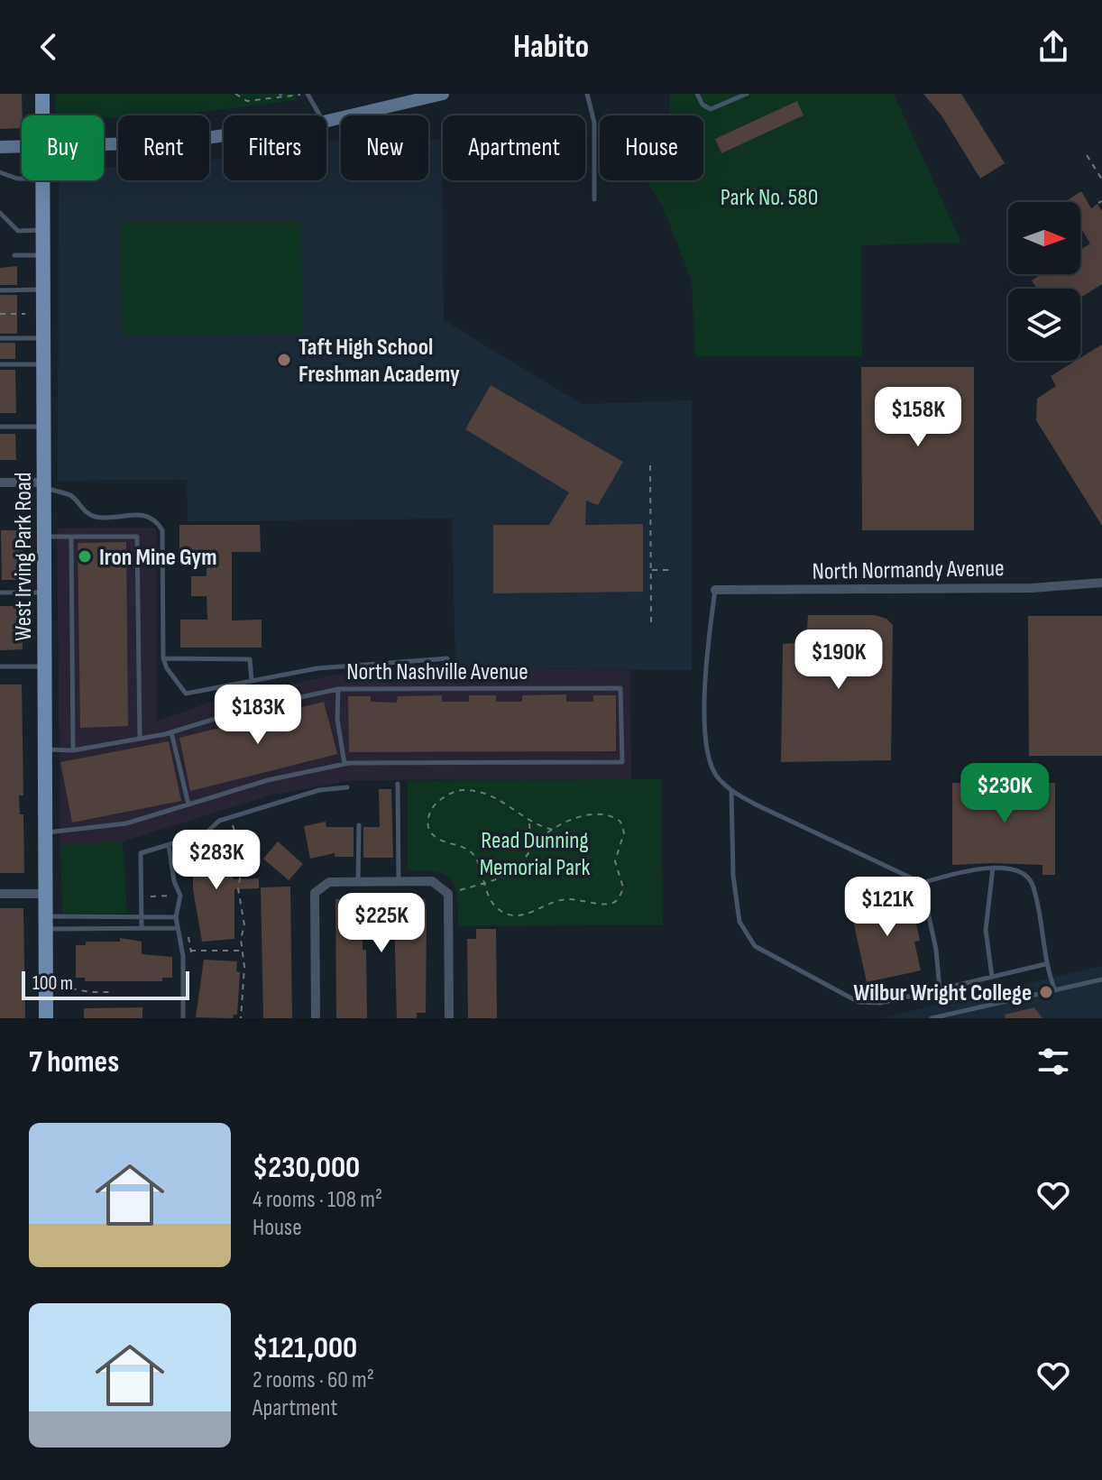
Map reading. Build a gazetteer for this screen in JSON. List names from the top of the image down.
{
  "streets": {
    "main road": ["West Irving Park Road"],
    "street": ["North Normandy Avenue"],
    "lane": ["North Nashville Avenue"]
  },
  "crossings": [
    ["West Irving Park Road", "North Nashville Avenue"]
  ],
  "parks": ["Park No. 580", "Read Dunning Memorial Park"],
  "places": ["Taft High School Freshman Academy", "Iron Mine Gym", "Wilbur Wright College"],
  "scale_bar": "100 m",
  "north": "right",
  "page": {
    "header": "Habito",
    "chip": [
      "Buy",
      "Rent",
      "Filters",
      "New",
      "Apartment",
      "House"
    ],
    "price": [
      "$158K",
      "$190K",
      "$183K",
      "$230K",
      "$283K",
      "$121K",
      "$225K"
    ],
    "scale": "100 m",
    "heading": "7 homes",
    "list": [
      {
        "name": "$230,000",
        "note": "4 rooms · 108 m² · House"
      },
      {
        "name": "$121,000",
        "note": "2 rooms · 60 m² · Apartment"
      }
    ]
  }
}
